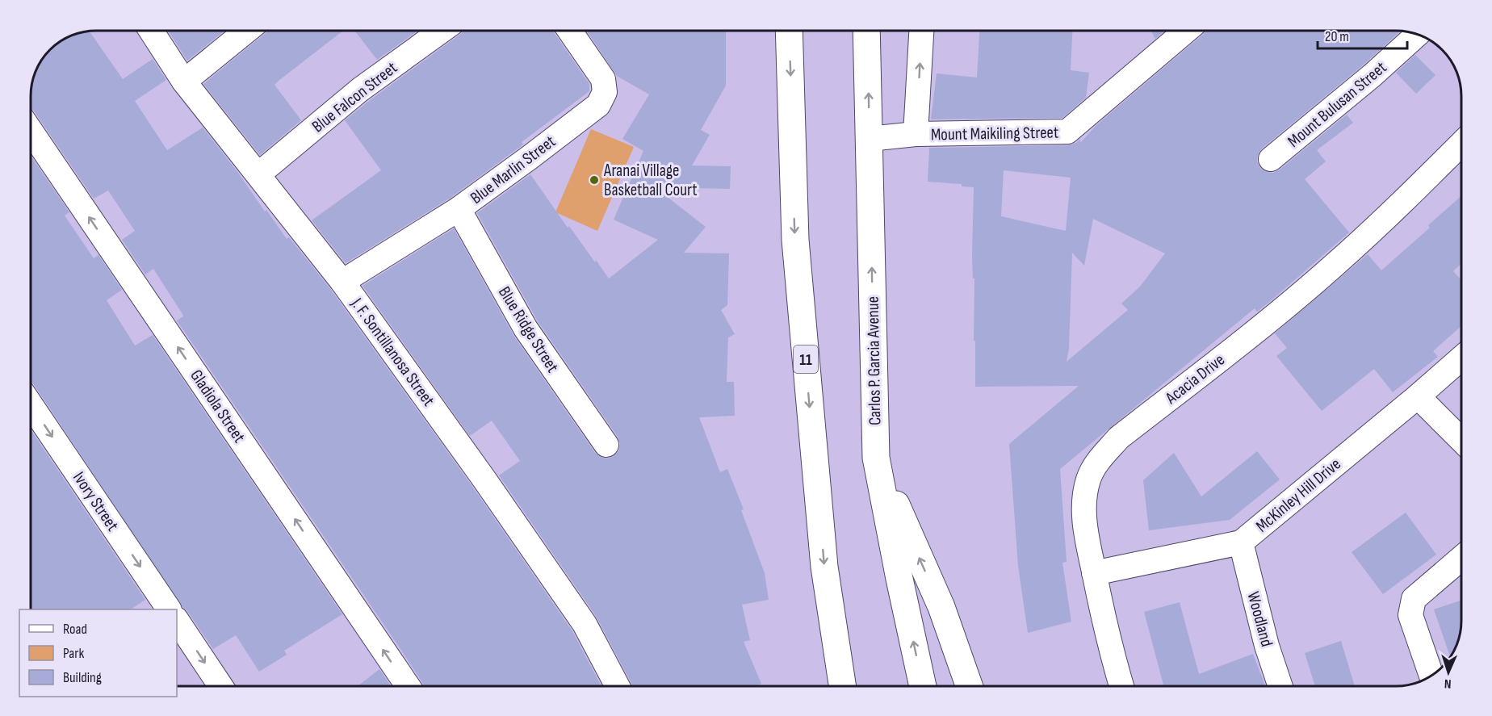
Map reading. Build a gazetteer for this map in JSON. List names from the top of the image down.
{
  "streets": {
    "main road": ["11", "Carlos P. Garcia Avenue"],
    "street": [
      "Blue Falcon Street",
      "Mount Bulusan Street",
      "Mount Maikiling Street",
      "Blue Marlin Street",
      "Blue Ridge Street",
      "J. F. Sontillanosa Street",
      "Acacia Drive",
      "Gladiola Street",
      "McKinley Hill Drive",
      "Ivory Street",
      "Woodland"
    ]
  },
  "crossings": [
    ["Blue Falcon Street", "J. F. Sontillanosa Street"],
    ["Mount Maikiling Street", "Carlos P. Garcia Avenue"],
    ["Blue Marlin Street", "Blue Ridge Street"],
    ["Blue Marlin Street", "J. F. Sontillanosa Street"],
    ["Acacia Drive", "McKinley Hill Drive"],
    ["McKinley Hill Drive", "Woodland"]
  ],
  "one_way": ["Gladiola Street", "Ivory Street"],
  "places": ["Aranai Village Basketball Court"],
  "legend": ["Road", "Park", "Building"],
  "scale_bar": "20 m",
  "north": "bottom"
}
